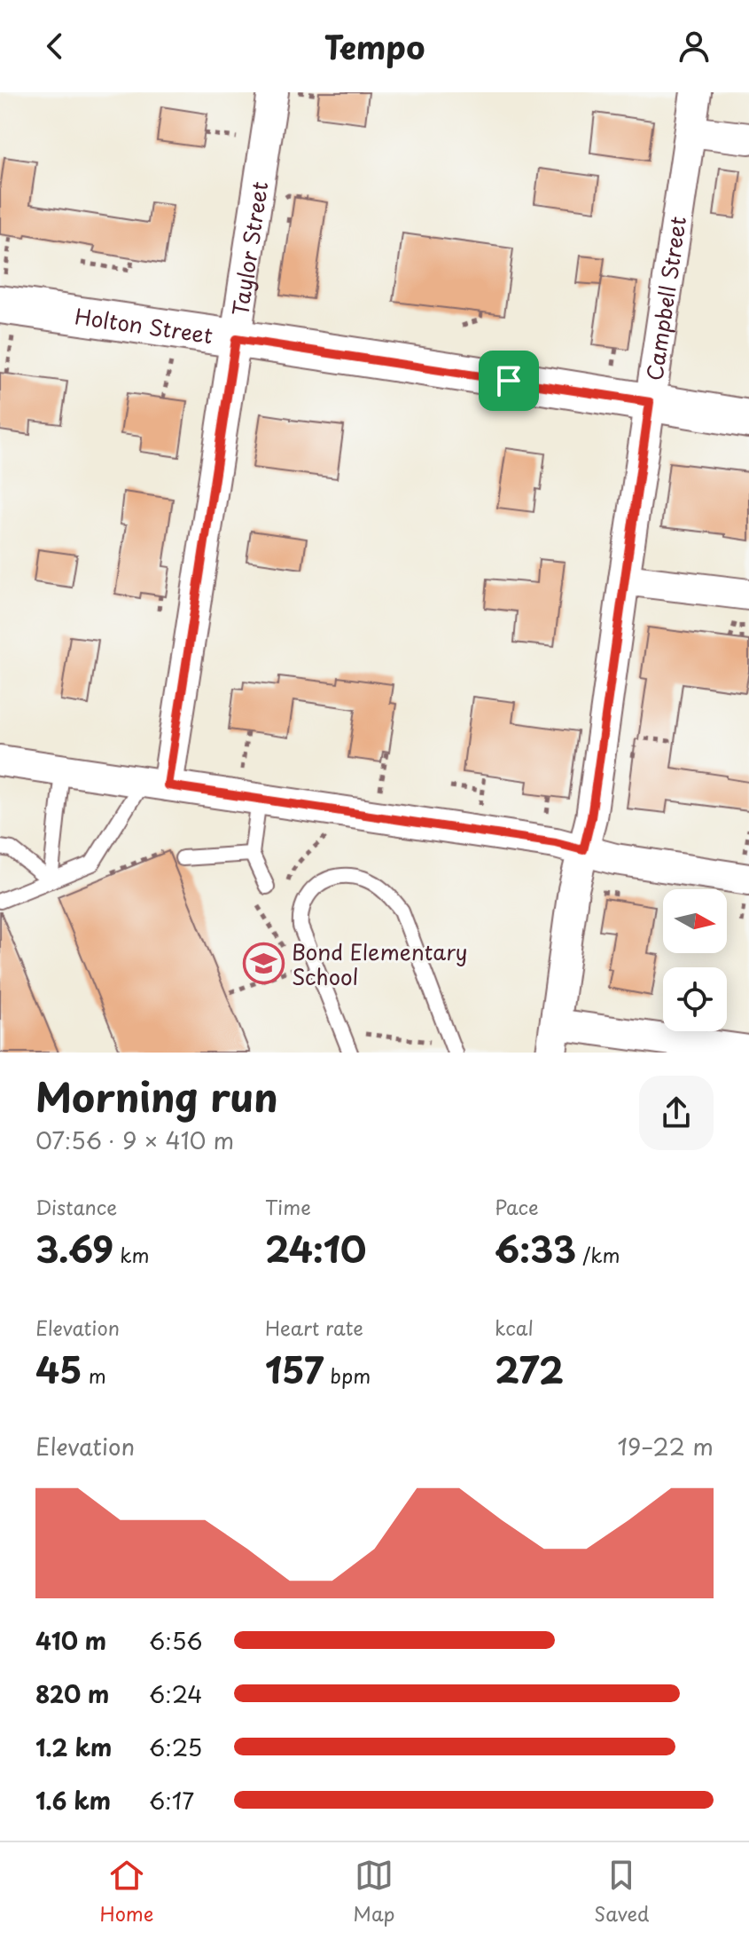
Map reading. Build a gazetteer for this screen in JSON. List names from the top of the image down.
{
  "streets": {
    "street": ["Taylor Street", "Campbell Street", "Holton Street"]
  },
  "crossings": [
    ["Taylor Street", "Holton Street"],
    ["Campbell Street", "Holton Street"]
  ],
  "places": {
    "school or university": ["Bond Elementary School"]
  },
  "north": "right",
  "page": {
    "header": "Tempo",
    "heading": ["Morning run", "07:56 · 9 × 410 m"],
    "stats": [
      ["Distance", "3.69 km"],
      ["Time", "24:10"],
      ["Pace", "6:33 /km"],
      ["Elevation", "45 m"],
      ["Heart rate", "157 bpm"],
      ["kcal", "272"]
    ],
    "chart": ["Elevation", "19–22 m"],
    "list": [
      {
        "name": "410 m",
        "note": "6:56"
      },
      {
        "name": "820 m",
        "note": "6:24"
      },
      {
        "name": "1.2 km",
        "note": "6:25"
      },
      {
        "name": "1.6 km",
        "note": "6:17"
      }
    ],
    "tabs": ["Home", "Map", "Saved"]
  }
}
